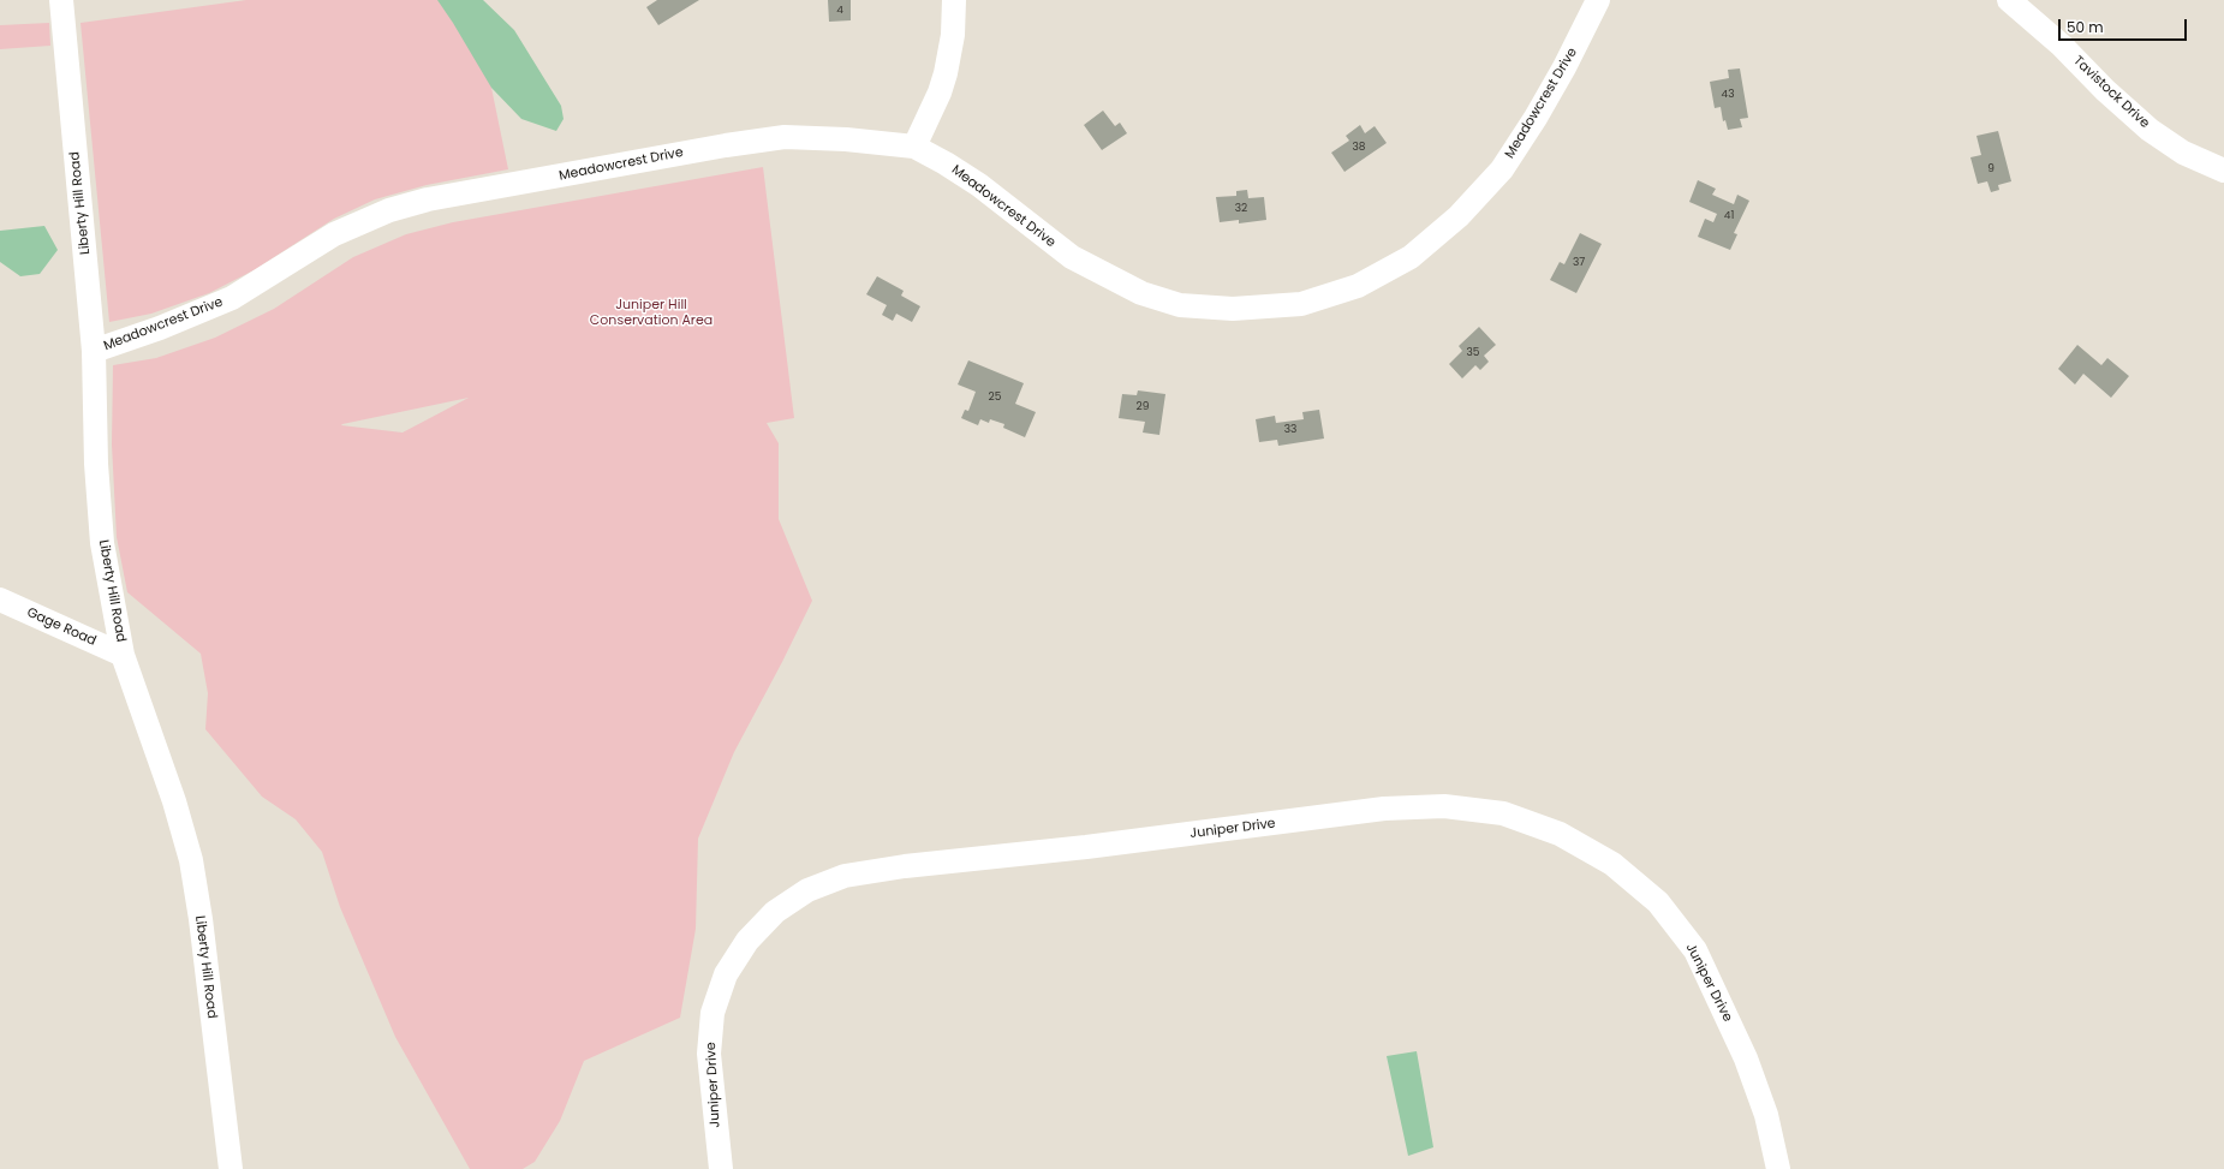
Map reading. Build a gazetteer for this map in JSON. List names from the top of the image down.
{
  "streets": {
    "street": [
      "Tavistock Drive",
      "Meadowcrest Drive",
      "Liberty Hill Road",
      "Gage Road",
      "Juniper Drive"
    ]
  },
  "crossings": [
    ["Meadowcrest Drive", "Liberty Hill Road"],
    ["Liberty Hill Road", "Gage Road"]
  ],
  "parks": ["Juniper Hill Conservation Area"],
  "house_numbers": [
    "4",
    "43",
    "38",
    "9",
    "32",
    "41",
    "37",
    "35",
    "25",
    "29",
    "33"
  ],
  "scale_bar": "50 m"
}
